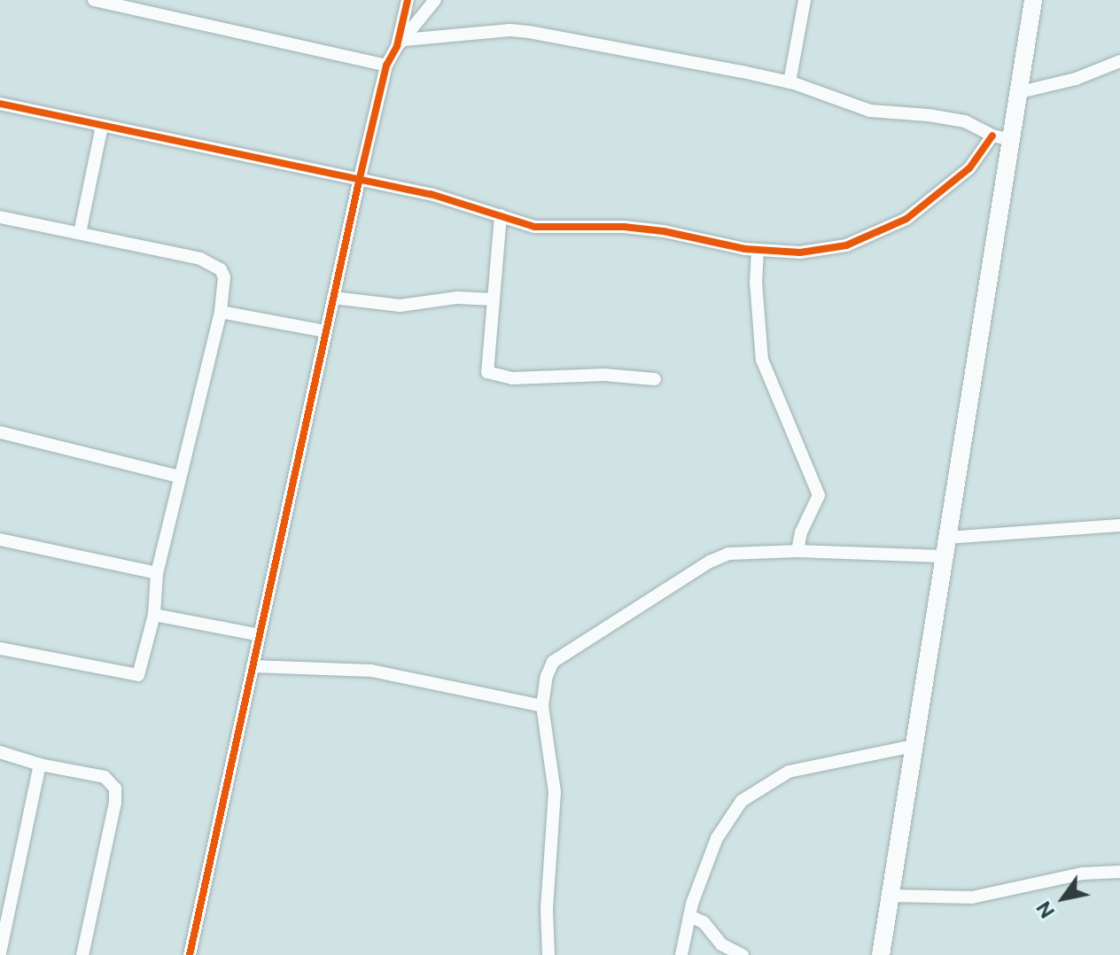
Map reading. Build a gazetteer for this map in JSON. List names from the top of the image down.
{
  "north": "bottom left"
}
